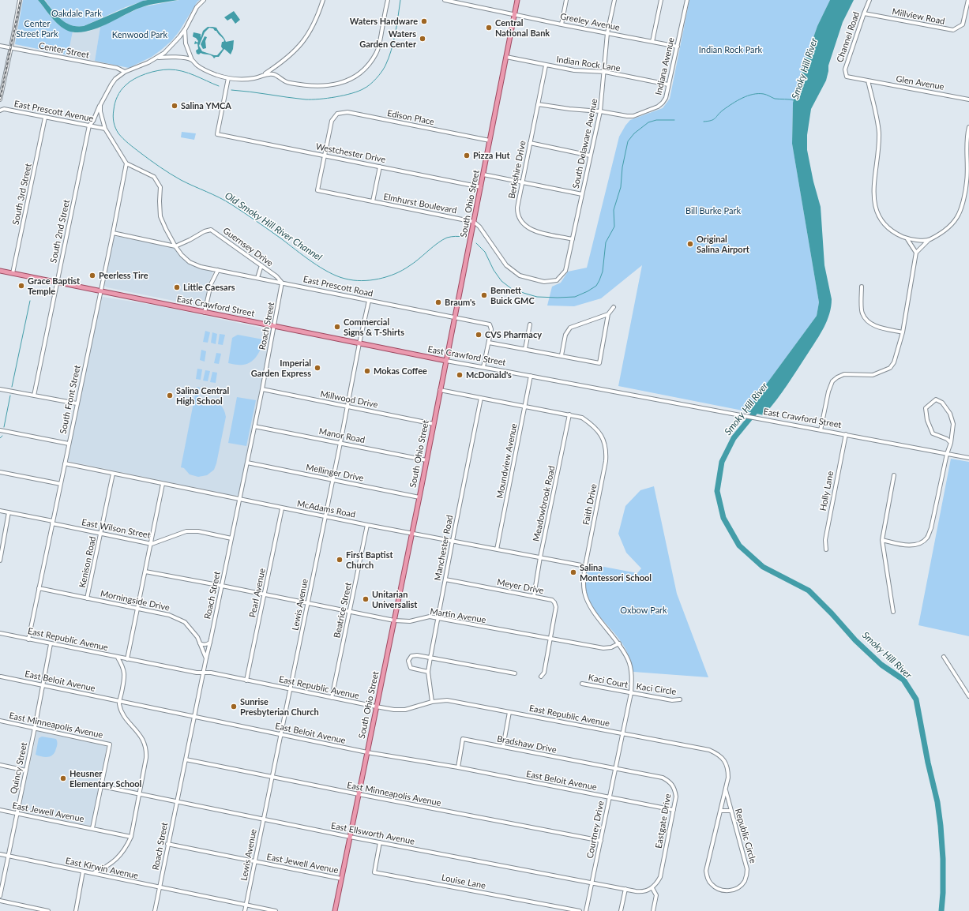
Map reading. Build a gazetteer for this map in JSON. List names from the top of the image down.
{
  "streets": {
    "main road": ["South Ohio Street", "East Crawford Street"],
    "street": [
      "Millview Road",
      "Greeley Avenue",
      "Channel Road",
      "Center Street",
      "Indian Rock Lane",
      "Indiana Avenue",
      "Glen Avenue",
      "East Prescott Avenue",
      "Edison Place",
      "South Delaware Avenue",
      "Westchester Drive",
      "Berkshire Drive",
      "South 3rd Street",
      "Elmhurst Boulevard",
      "South 2nd Street",
      "Guernsey Drive",
      "East Prescott Road",
      "Roach Street",
      "South Front Street",
      "Millwood Drive",
      "Manor Road",
      "Moundview Avenue",
      "Mellinger Drive",
      "Holly Lane",
      "Meadowbrook Road",
      "Faith Drive",
      "McAdams Road",
      "East Wilson Street",
      "Manchester Road",
      "Kenison Road",
      "Meyer Drive",
      "Pearl Avenue",
      "Morningside Drive",
      "Lewis Avenue",
      "Beatrice Street",
      "Martin Avenue",
      "East Republic Avenue",
      "East Beloit Avenue",
      "Kaci Court",
      "Kaci Circle",
      "East Minneapolis Avenue",
      "Bradshaw Drive",
      "Quincy Street",
      "East Jewell Avenue",
      "Eastgate Drive",
      "Courtney Drive",
      "East Ellsworth Avenue",
      "Republic Circle",
      "East Kirwin Avenue",
      "Louise Lane"
    ]
  },
  "crossings": [
    ["Millview Road", "Channel Road"],
    ["Greeley Avenue", "Indiana Avenue"],
    ["Greeley Avenue", "South Delaware Avenue"],
    ["Greeley Avenue", "South Ohio Street"],
    ["Channel Road", "Glen Avenue"],
    ["Indian Rock Lane", "Indiana Avenue"],
    ["Indian Rock Lane", "South Delaware Avenue"],
    ["Indian Rock Lane", "Berkshire Drive"],
    ["Indian Rock Lane", "South Ohio Street"],
    ["Indiana Avenue", "South Delaware Avenue"],
    ["East Prescott Avenue", "South 3rd Street"],
    ["East Prescott Avenue", "South 2nd Street"],
    ["Edison Place", "Westchester Drive"],
    ["Edison Place", "Elmhurst Boulevard"],
    ["Edison Place", "South Ohio Street"],
    ["South Delaware Avenue", "Berkshire Drive"],
    ["South Delaware Avenue", "Elmhurst Boulevard"],
    ["South Delaware Avenue", "South Ohio Street"],
    ["Westchester Drive", "Elmhurst Boulevard"],
    ["Westchester Drive", "South Ohio Street"],
    ["South 3rd Street", "East Crawford Street"],
    ["Elmhurst Boulevard", "South Ohio Street"],
    ["South Ohio Street", "East Prescott Road"],
    ["South Ohio Street", "East Crawford Street"],
    ["South Ohio Street", "Millwood Drive"],
    ["South Ohio Street", "Manor Road"],
    ["South Ohio Street", "Mellinger Drive"],
    ["South Ohio Street", "Faith Drive"],
    ["South Ohio Street", "McAdams Road"],
    ["South Ohio Street", "Martin Avenue"],
    ["South Ohio Street", "East Republic Avenue"],
    ["South Ohio Street", "East Beloit Avenue"],
    ["South Ohio Street", "East Minneapolis Avenue"],
    ["South Ohio Street", "East Jewell Avenue"],
    ["South Ohio Street", "East Ellsworth Avenue"],
    ["South 2nd Street", "East Crawford Street"],
    ["Guernsey Drive", "East Prescott Road"],
    ["Guernsey Drive", "Roach Street"],
    ["East Prescott Road", "Roach Street"],
    ["East Prescott Road", "South Front Street"],
    ["East Prescott Road", "Lewis Avenue"],
    ["East Crawford Street", "Roach Street"],
    ["East Crawford Street", "South Front Street"],
    ["East Crawford Street", "Moundview Avenue"],
    ["East Crawford Street", "Holly Lane"],
    ["East Crawford Street", "Lewis Avenue"],
    ["Roach Street", "Millwood Drive"],
    ["Roach Street", "Manor Road"],
    ["Roach Street", "Mellinger Drive"],
    ["Roach Street", "McAdams Road"],
    ["Roach Street", "East Wilson Street"],
    ["Roach Street", "Morningside Drive"],
    ["Roach Street", "Martin Avenue"],
    ["Roach Street", "East Republic Avenue"],
    ["Roach Street", "East Beloit Avenue"],
    ["Roach Street", "East Minneapolis Avenue"],
    ["Roach Street", "East Jewell Avenue"],
    ["Roach Street", "East Ellsworth Avenue"],
    ["Roach Street", "East Kirwin Avenue"],
    ["South Front Street", "McAdams Road"],
    ["South Front Street", "East Wilson Street"],
    ["South Front Street", "Morningside Drive"],
    ["South Front Street", "East Republic Avenue"],
    ["Millwood Drive", "Lewis Avenue"],
    ["Manor Road", "Lewis Avenue"],
    ["Moundview Avenue", "Faith Drive"],
    ["Moundview Avenue", "McAdams Road"],
    ["Mellinger Drive", "Lewis Avenue"],
    ["Meadowbrook Road", "Faith Drive"],
    ["Meadowbrook Road", "McAdams Road"],
    ["Meadowbrook Road", "Meyer Drive"],
    ["Faith Drive", "McAdams Road"],
    ["Faith Drive", "Manchester Road"],
    ["Faith Drive", "Martin Avenue"],
    ["Faith Drive", "East Republic Avenue"],
    ["Faith Drive", "Kaci Court"],
    ["Faith Drive", "Kaci Circle"],
    ["Faith Drive", "Courtney Drive"],
    ["McAdams Road", "Manchester Road"],
    ["McAdams Road", "Kenison Road"],
    ["McAdams Road", "Pearl Avenue"],
    ["McAdams Road", "Lewis Avenue"],
    ["McAdams Road", "Beatrice Street"],
    ["East Wilson Street", "Kenison Road"],
    ["Manchester Road", "Meyer Drive"],
    ["Manchester Road", "Martin Avenue"],
    ["Manchester Road", "East Republic Avenue"],
    ["Kenison Road", "Morningside Drive"],
    ["Meyer Drive", "Martin Avenue"],
    ["Pearl Avenue", "Martin Avenue"],
    ["Pearl Avenue", "East Republic Avenue"],
    ["Lewis Avenue", "Martin Avenue"],
    ["Lewis Avenue", "East Republic Avenue"],
    ["Lewis Avenue", "East Beloit Avenue"],
    ["Lewis Avenue", "East Minneapolis Avenue"],
    ["Lewis Avenue", "East Jewell Avenue"],
    ["Lewis Avenue", "East Ellsworth Avenue"],
    ["Lewis Avenue", "East Kirwin Avenue"],
    ["Beatrice Street", "Martin Avenue"],
    ["Beatrice Street", "East Republic Avenue"],
    ["East Republic Avenue", "Quincy Street"],
    ["East Republic Avenue", "Courtney Drive"],
    ["East Republic Avenue", "Republic Circle"],
    ["East Beloit Avenue", "Bradshaw Drive"],
    ["East Beloit Avenue", "Quincy Street"],
    ["East Beloit Avenue", "Eastgate Drive"],
    ["East Beloit Avenue", "Courtney Drive"],
    ["Kaci Court", "Kaci Circle"],
    ["East Minneapolis Avenue", "Quincy Street"],
    ["East Minneapolis Avenue", "Courtney Drive"],
    ["East Minneapolis Avenue", "East Ellsworth Avenue"],
    ["Bradshaw Drive", "Eastgate Drive"],
    ["Bradshaw Drive", "Courtney Drive"],
    ["Quincy Street", "East Jewell Avenue"],
    ["Quincy Street", "East Kirwin Avenue"],
    ["Eastgate Drive", "Courtney Drive"],
    ["Eastgate Drive", "East Ellsworth Avenue"],
    ["Courtney Drive", "East Ellsworth Avenue"],
    ["East Ellsworth Avenue", "Louise Lane"]
  ],
  "water": ["Smoky Hill River", "Old Smoky Hill River Channel"],
  "parks": [
    "Oakdale Park",
    "Center Street Park",
    "Kenwood Park",
    "Indian Rock Park",
    "Bill Burke Park",
    "Oxbow Park"
  ],
  "places": [
    "Waters Hardware",
    "Central National Bank",
    "Waters Garden Center",
    "Salina YMCA",
    "Pizza Hut",
    "Original Salina Airport",
    "Peerless Tire",
    "Grace Baptist Temple",
    "Little Caesars",
    "Bennett Buick GMC",
    "Braum's",
    "Commercial Signs & T-Shirts",
    "CVS Pharmacy",
    "Imperial Garden Express",
    "Mokas Coffee",
    "McDonald's",
    "Salina Central High School",
    "First Baptist Church",
    "Salina Montessori School",
    "Unitarian Universalist",
    "Sunrise Presbyterian Church",
    "Heusner Elementary School"
  ]
}
